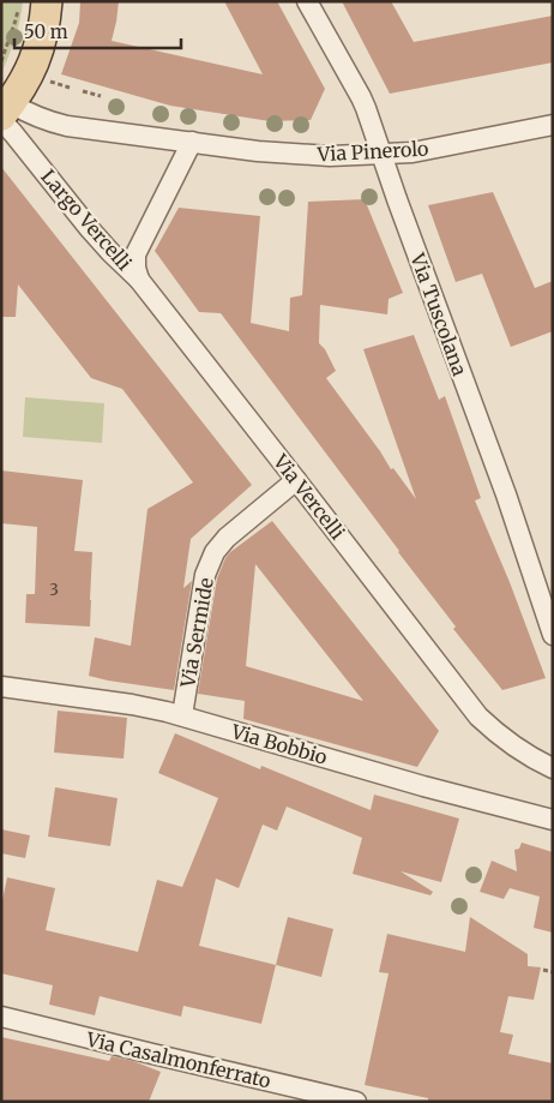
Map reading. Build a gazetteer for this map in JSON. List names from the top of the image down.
{
  "streets": {
    "street": [
      "Via Pinerolo",
      "Largo Vercelli",
      "Via Tuscolana",
      "Via Vercelli",
      "Via Sermide",
      "Via Bobbio",
      "Via Casalmonferrato"
    ]
  },
  "crossings": [
    ["Via Pinerolo", "Largo Vercelli"],
    ["Via Pinerolo", "Via Tuscolana"],
    ["Largo Vercelli", "Via Vercelli"],
    ["Via Vercelli", "Via Sermide"],
    ["Via Sermide", "Via Bobbio"]
  ],
  "house_numbers": ["3"],
  "scale_bar": "50 m"
}
